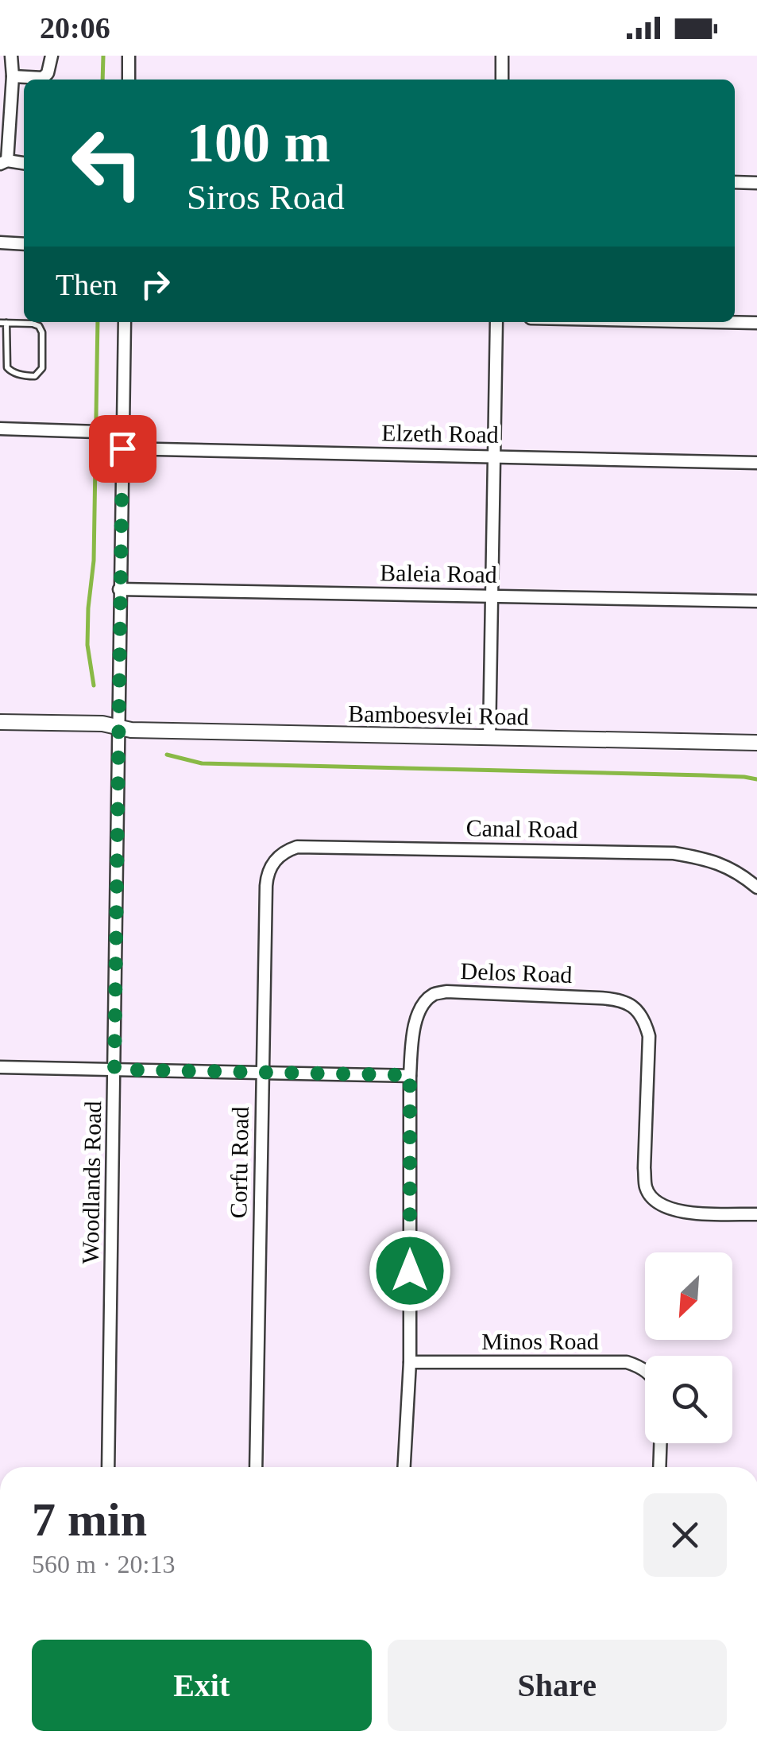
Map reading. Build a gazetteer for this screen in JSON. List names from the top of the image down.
{
  "streets": {
    "street": [
      "Elzeth Road",
      "Baleia Road",
      "Bamboesvlei Road",
      "Canal Road",
      "Delos Road",
      "Corfu Road",
      "Woodlands Road",
      "Minos Road"
    ]
  },
  "crossings": [
    ["Elzeth Road", "Woodlands Road"],
    ["Baleia Road", "Woodlands Road"],
    ["Bamboesvlei Road", "Woodlands Road"],
    ["Canal Road", "Corfu Road"],
    ["Delos Road", "Minos Road"]
  ],
  "north": "bottom left",
  "page": {
    "status": "20:06",
    "turn": ["100 m", "Siros Road"],
    "then": "Then",
    "heading": ["7 min", "560 m · 20:13"],
    "buttons": ["Exit", "Share"]
  }
}
